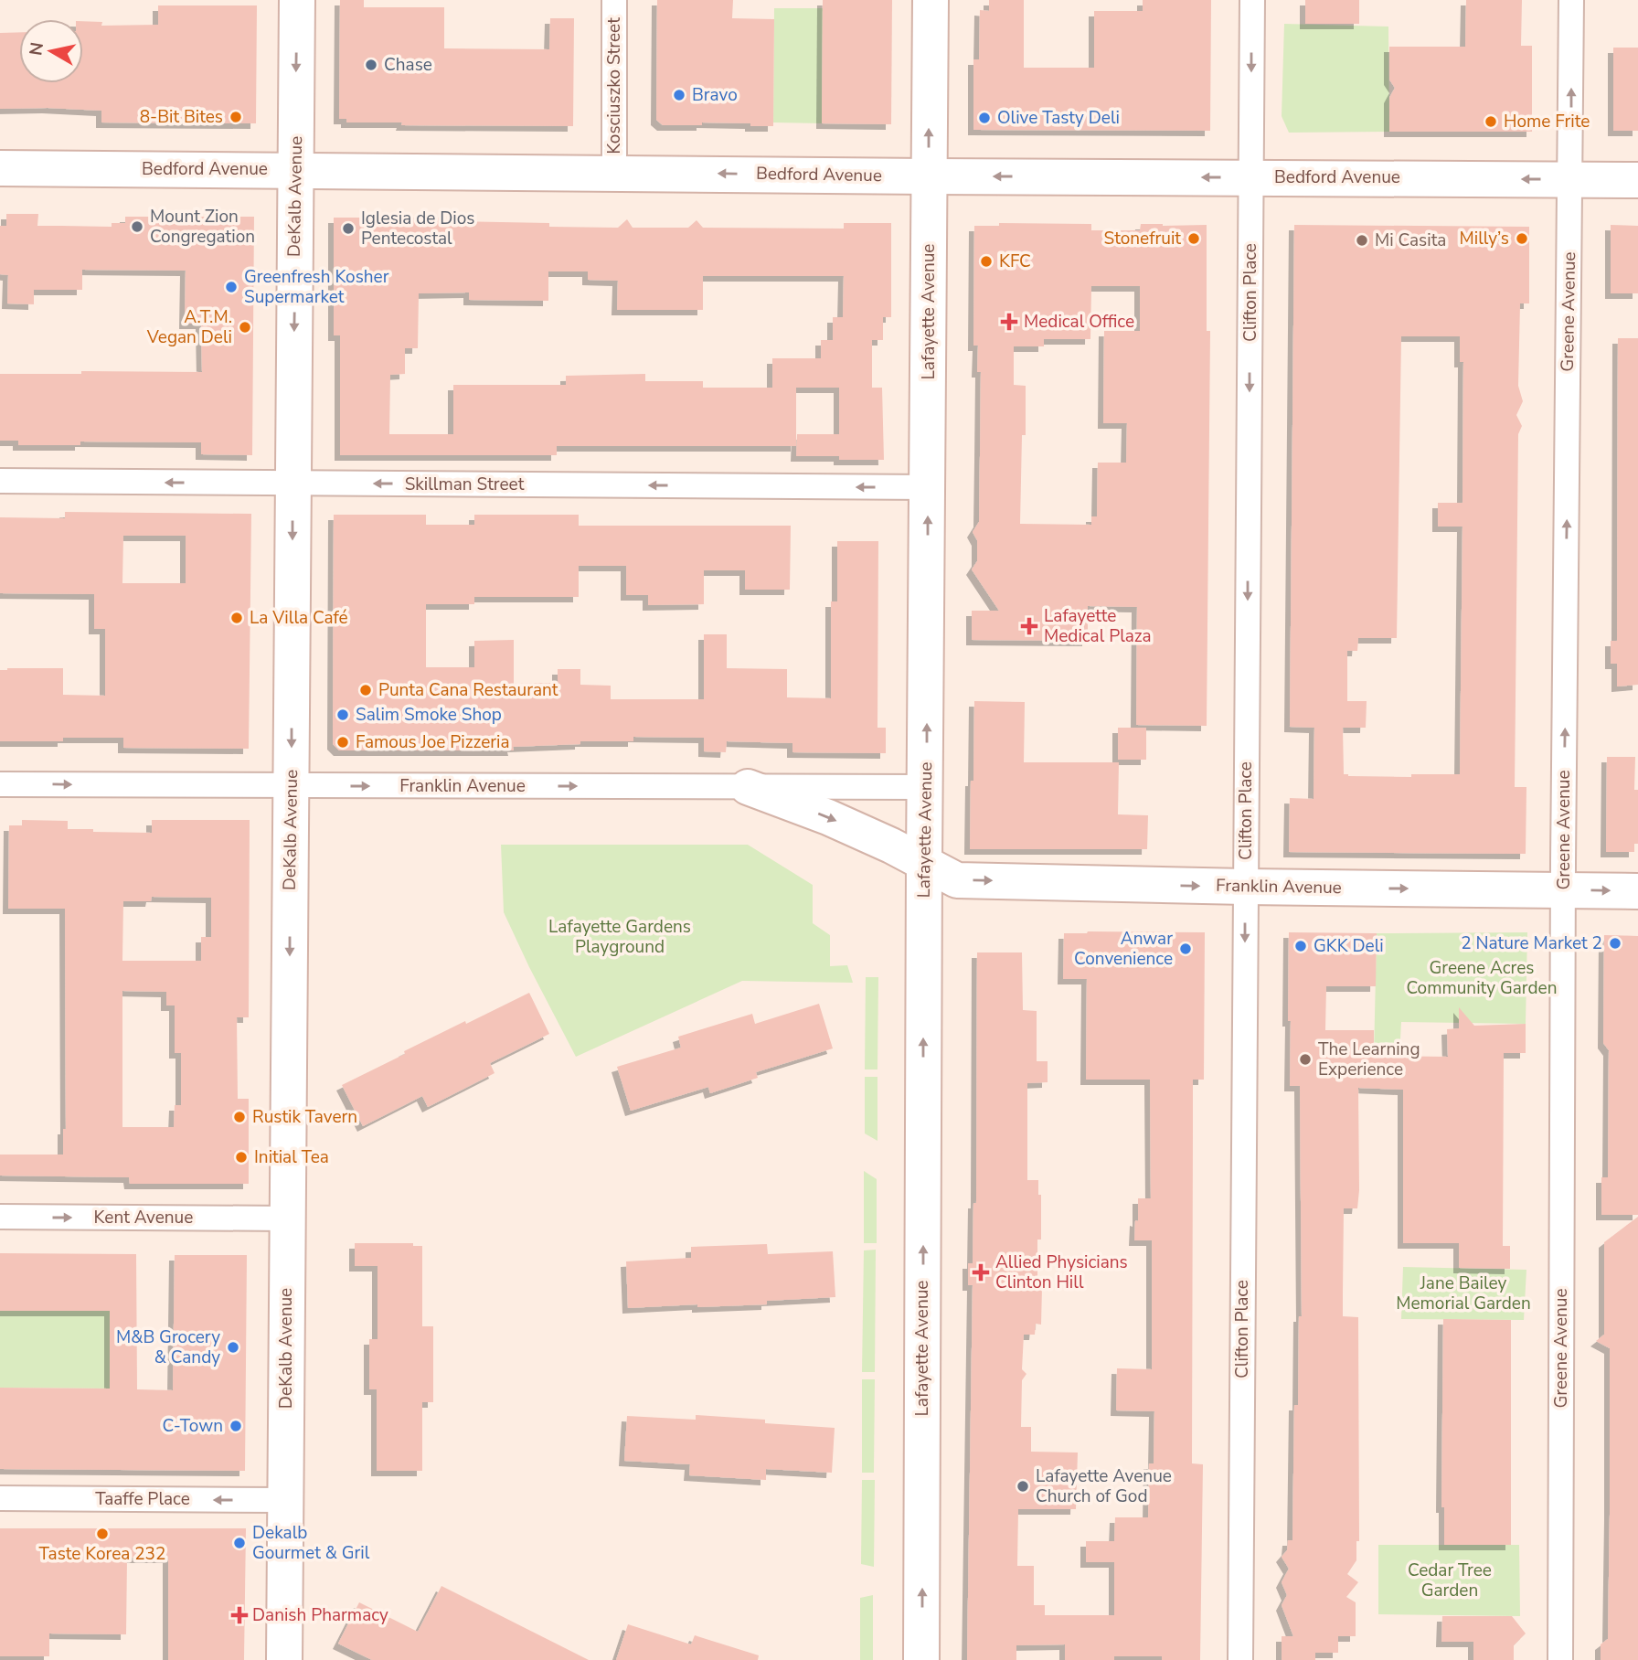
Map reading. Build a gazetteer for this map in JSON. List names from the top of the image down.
{
  "streets": {
    "main road": [
      "Bedford Avenue",
      "DeKalb Avenue",
      "Lafayette Avenue",
      "Franklin Avenue"
    ],
    "street": [
      "Kosciuszko Street",
      "Clifton Place",
      "Greene Avenue",
      "Skillman Street",
      "Kent Avenue",
      "Taaffe Place"
    ]
  },
  "crossings": [
    ["Kosciuszko Street", "Bedford Avenue"],
    ["Bedford Avenue", "DeKalb Avenue"],
    ["Bedford Avenue", "Clifton Place"],
    ["Bedford Avenue", "Lafayette Avenue"],
    ["Bedford Avenue", "Greene Avenue"],
    ["DeKalb Avenue", "Skillman Street"],
    ["DeKalb Avenue", "Franklin Avenue"],
    ["DeKalb Avenue", "Kent Avenue"],
    ["DeKalb Avenue", "Taaffe Place"],
    ["Clifton Place", "Franklin Avenue"],
    ["Lafayette Avenue", "Skillman Street"],
    ["Lafayette Avenue", "Franklin Avenue"],
    ["Greene Avenue", "Franklin Avenue"]
  ],
  "one_way": [
    "Bedford Avenue",
    "DeKalb Avenue",
    "Clifton Place",
    "Lafayette Avenue",
    "Greene Avenue",
    "Skillman Street",
    "Franklin Avenue",
    "Kent Avenue",
    "Taaffe Place"
  ],
  "parks": [
    "Lafayette Gardens Playground",
    "Greene Acres Community Garden",
    "Jane Bailey Memorial Garden",
    "Cedar Tree Garden"
  ],
  "places": {
    "other": [
      "Chase",
      "Bravo",
      "8-Bit Bites",
      "Olive Tasty Deli",
      "Home Frite",
      "Mount Zion Congregation",
      "Iglesia de Dios Pentecostal",
      "Stonefruit",
      "Milly’s",
      "Mi Casita",
      "KFC",
      "Greenfresh Kosher Supermarket",
      "A.T.M. Vegan Deli",
      "La Villa Café",
      "Punta Cana Restaurant",
      "Salim Smoke Shop",
      "Famous Joe Pizzeria",
      "2 Nature Market 2",
      "GKK Deli",
      "Anwar Convenience",
      "The Learning Experience",
      "Rustik Tavern",
      "Initial Tea",
      "M&B Grocery & Candy",
      "C-Town",
      "Lafayette Avenue Church of God",
      "Taste Korea 232",
      "Dekalb Gourmet & Gril"
    ],
    "health": [
      "Medical Office",
      "Lafayette Medical Plaza",
      "Allied Physicians Clinton Hill",
      "Danish Pharmacy"
    ]
  },
  "north": "left"
}
